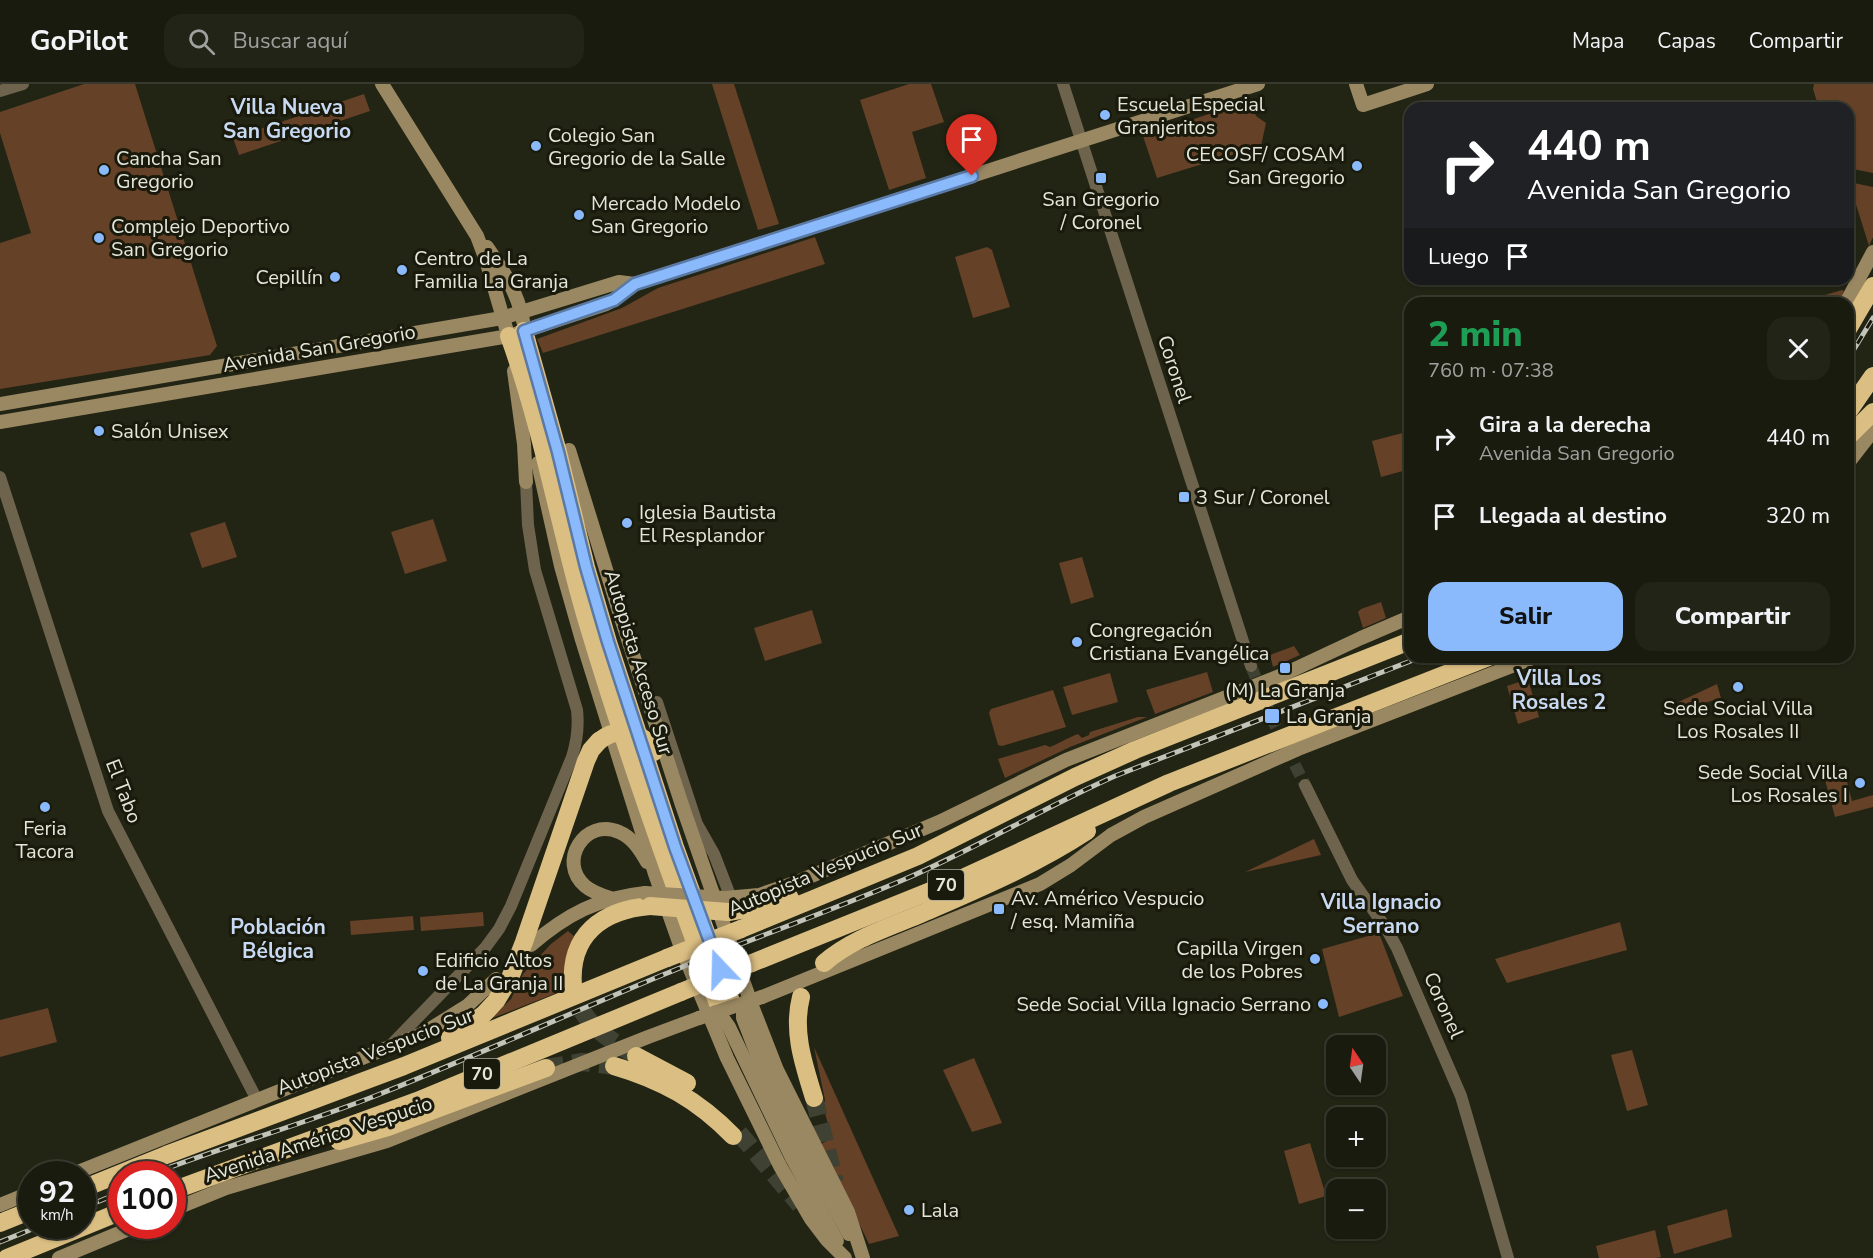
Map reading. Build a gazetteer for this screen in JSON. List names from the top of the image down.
{
  "streets": {
    "highway": ["Autopista Acceso Sur", "Autopista Vespucio Sur", "70"],
    "main road": ["Avenida San Gregorio", "Avenida Américo Vespucio"],
    "street": ["Coronel", "El Tabo"]
  },
  "crossings": [
    ["Avenida San Gregorio", "Coronel"],
    ["Avenida San Gregorio", "Autopista Acceso Sur"],
    ["Autopista Acceso Sur", "Avenida Américo Vespucio"]
  ],
  "districts": [
    "Villa Nueva San Gregorio",
    "Villa Los Rosales 2",
    "Villa Ignacio Serrano",
    "Población Bélgica"
  ],
  "places": {
    "other": [
      "Escuela Especial Granjeritos",
      "Colegio San Gregorio de la Salle",
      "CECOSF/ COSAM San Gregorio",
      "Cancha San Gregorio",
      "Mercado Modelo San Gregorio",
      "Complejo Deportivo San Gregorio",
      "Centro de La Familia La Granja",
      "Cepillín",
      "Salón Unisex",
      "Iglesia Bautista El Resplandor",
      "Congregación Cristiana Evangélica",
      "Sede Social Villa Los Rosales II",
      "Sede Social Villa Los Rosales I",
      "Feria Tacora",
      "Capilla Virgen de los Pobres",
      "Edificio Altos de La Granja II",
      "Sede Social Villa Ignacio Serrano",
      "Lala"
    ],
    "transit": [
      "San Gregorio / Coronel",
      "3 Sur / Coronel",
      "(M) La Granja",
      "La Granja",
      "Av. Américo Vespucio / esq. Mamiña"
    ]
  },
  "north": "top",
  "page": {
    "header": "GoPilot",
    "search": "Buscar aquí",
    "nav": ["Mapa", "Capas", "Compartir"],
    "turn": ["440 m", "Avenida San Gregorio"],
    "then": "Luego",
    "heading": ["2 min", "760 m · 07:38"],
    "list": [
      {
        "name": "Gira a la derecha",
        "note": "Avenida San Gregorio",
        "value": "440 m"
      },
      {
        "name": "Llegada al destino",
        "value": "320 m"
      }
    ],
    "buttons": ["Salir", "Compartir"],
    "map_buttons": ["+", "−"],
    "speed": "92 km/h",
    "limit": "100"
  }
}
